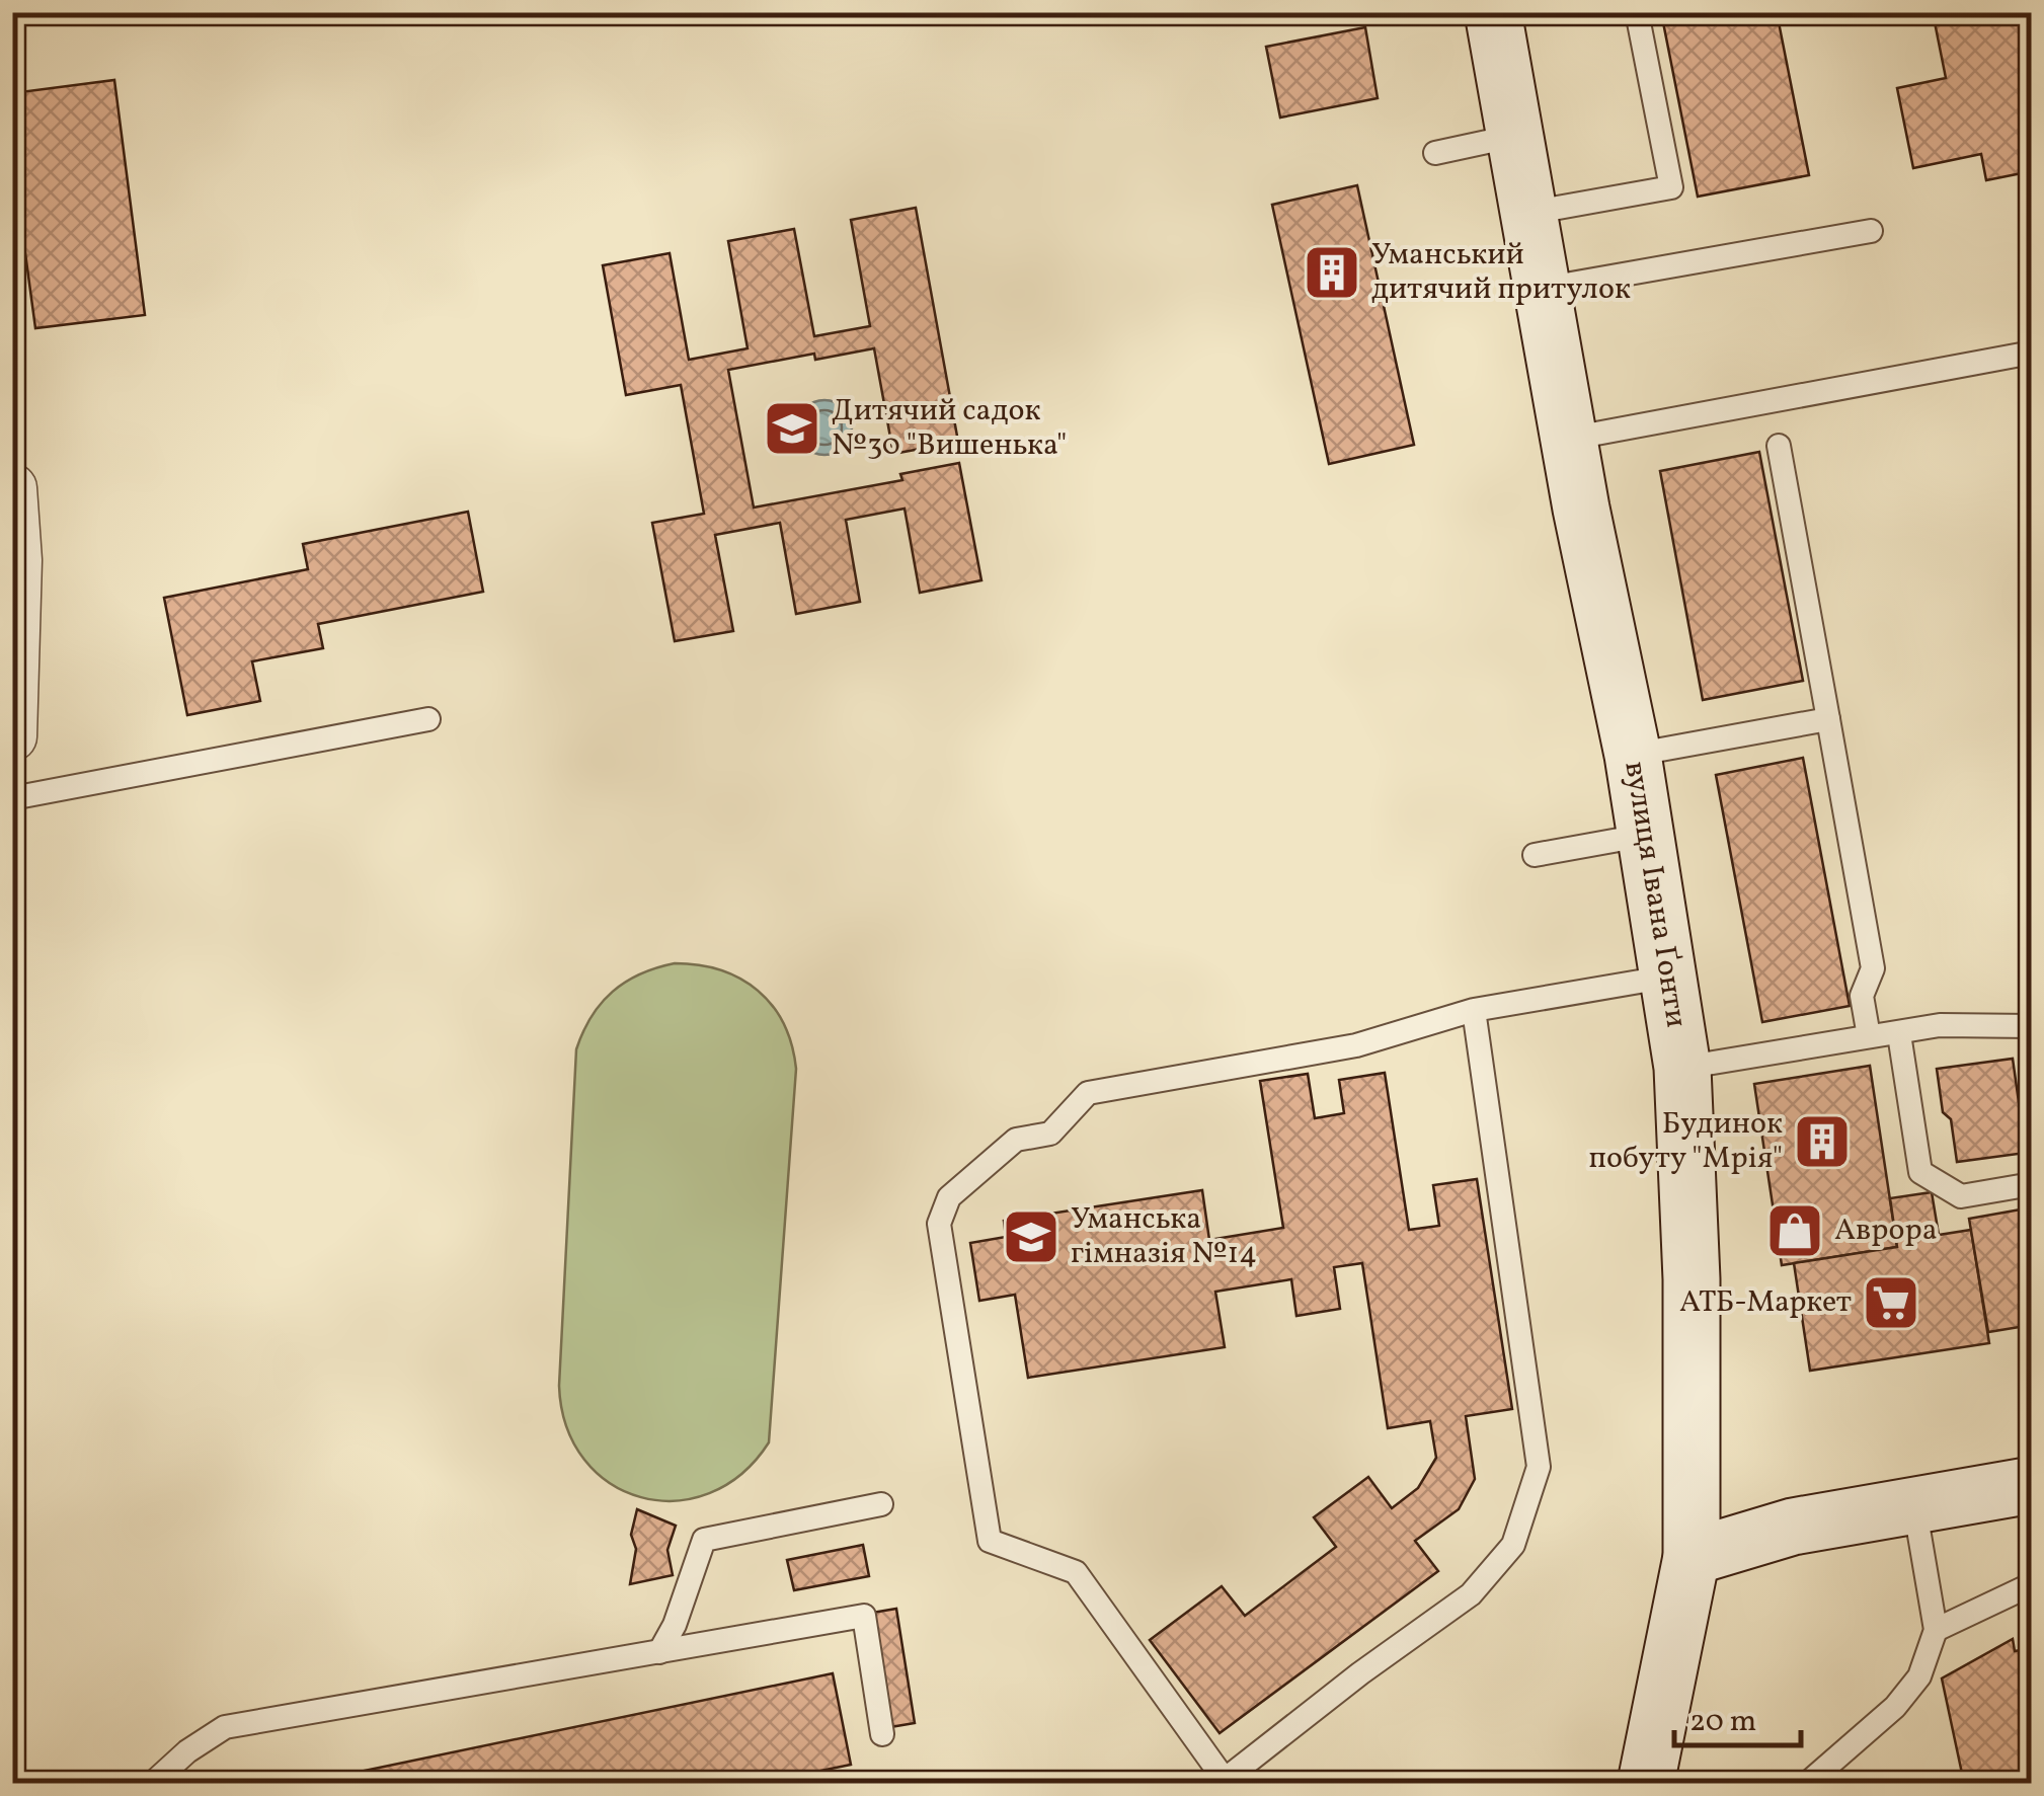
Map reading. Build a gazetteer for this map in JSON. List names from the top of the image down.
{
  "streets": {
    "main road": ["вулиця Івана Ґонти"]
  },
  "places": {
    "building": ["Уманський дитячий притулок", "Будинок побуту \"Мрія\""],
    "school or university": ["Дитячий садок №30 \"Вишенька\"", "Уманська гімназія №14"],
    "shop": ["Аврора"],
    "supermarket": ["АТБ-Маркет"]
  },
  "scale_bar": "20 m"
}
